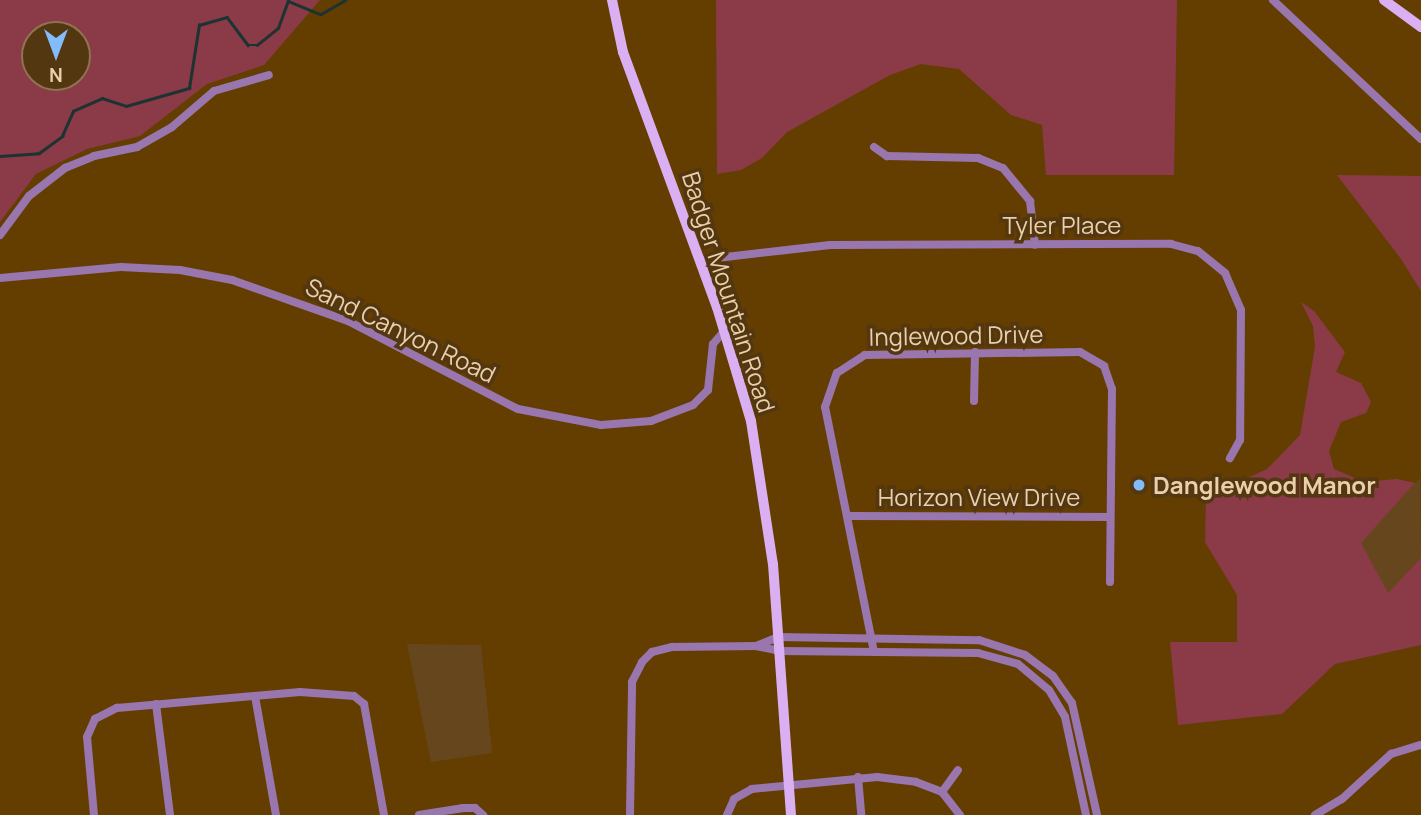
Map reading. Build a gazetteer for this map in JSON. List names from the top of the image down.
{
  "streets": {
    "main road": ["Badger Mountain Road"],
    "street": [
      "Tyler Place",
      "Sand Canyon Road",
      "Inglewood Drive",
      "Horizon View Drive"
    ]
  },
  "crossings": [
    ["Tyler Place", "Badger Mountain Road"],
    ["Badger Mountain Road", "Sand Canyon Road"],
    ["Inglewood Drive", "Horizon View Drive"]
  ],
  "places": ["Danglewood Manor"],
  "north": "bottom"
}
